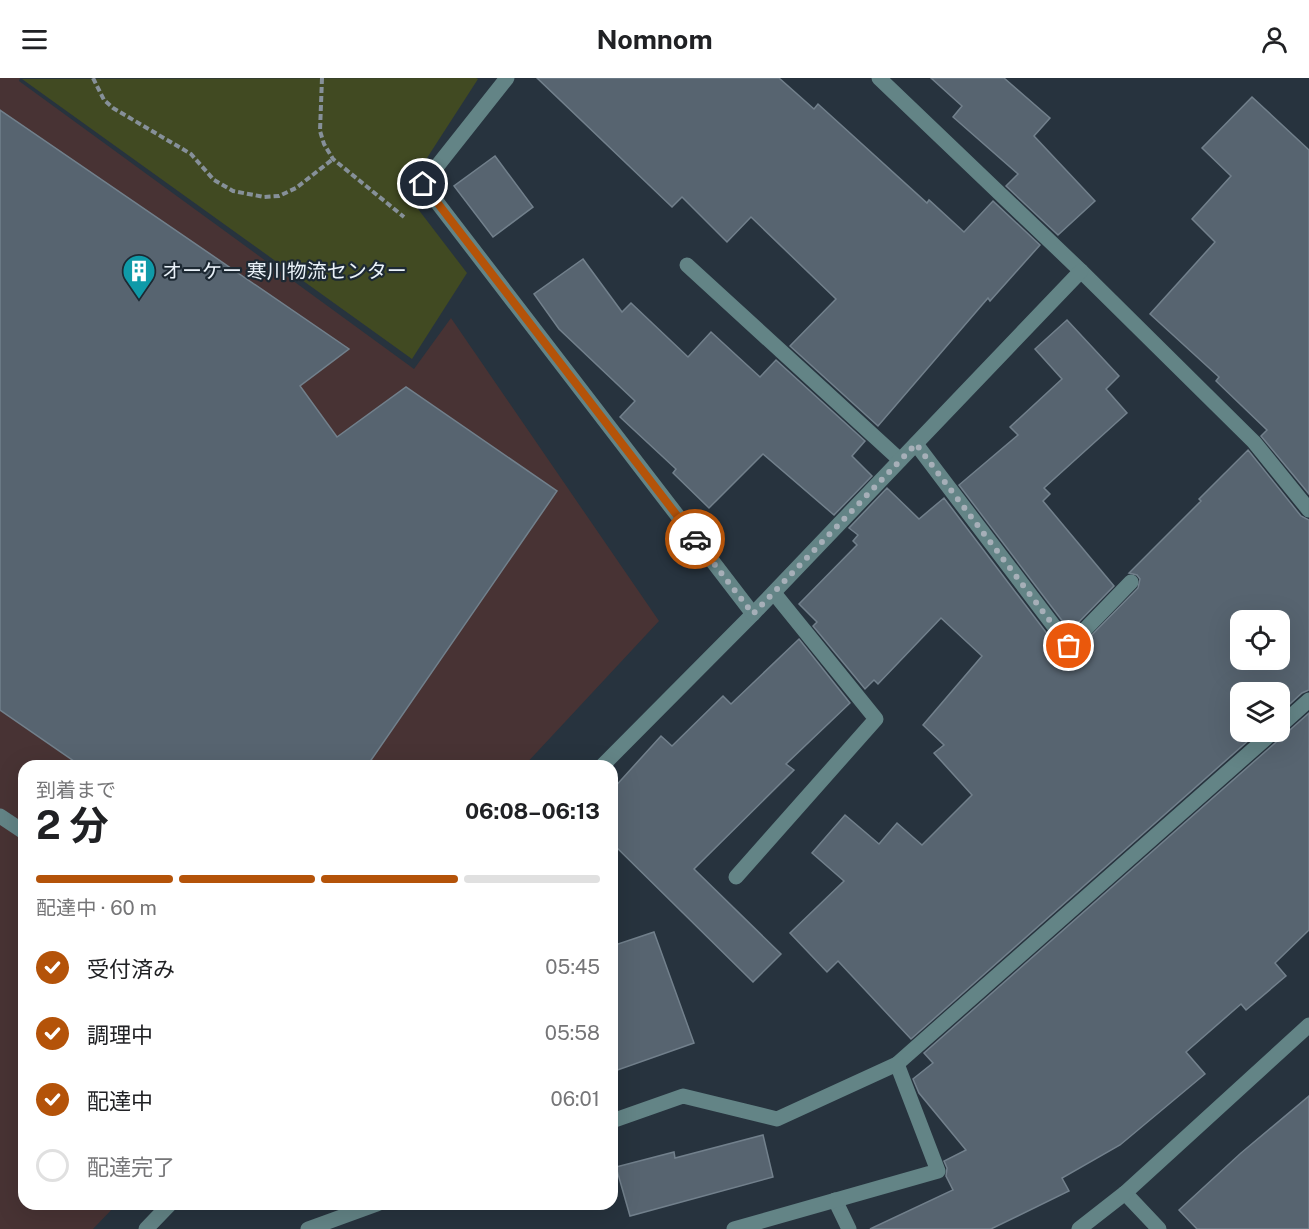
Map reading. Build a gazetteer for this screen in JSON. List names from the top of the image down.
{
  "places": {
    "building": ["オーケー 寒川物流センター"]
  },
  "page": {
    "header": "Nomnom",
    "heading": ["2 分", "到着まで", "06:08–06:13"],
    "bar": "配達中 · 60 m",
    "list": [
      ["受付済み", "05:45"],
      ["調理中", "05:58"],
      ["配達中", "06:01"],
      "配達完了"
    ]
  }
}
